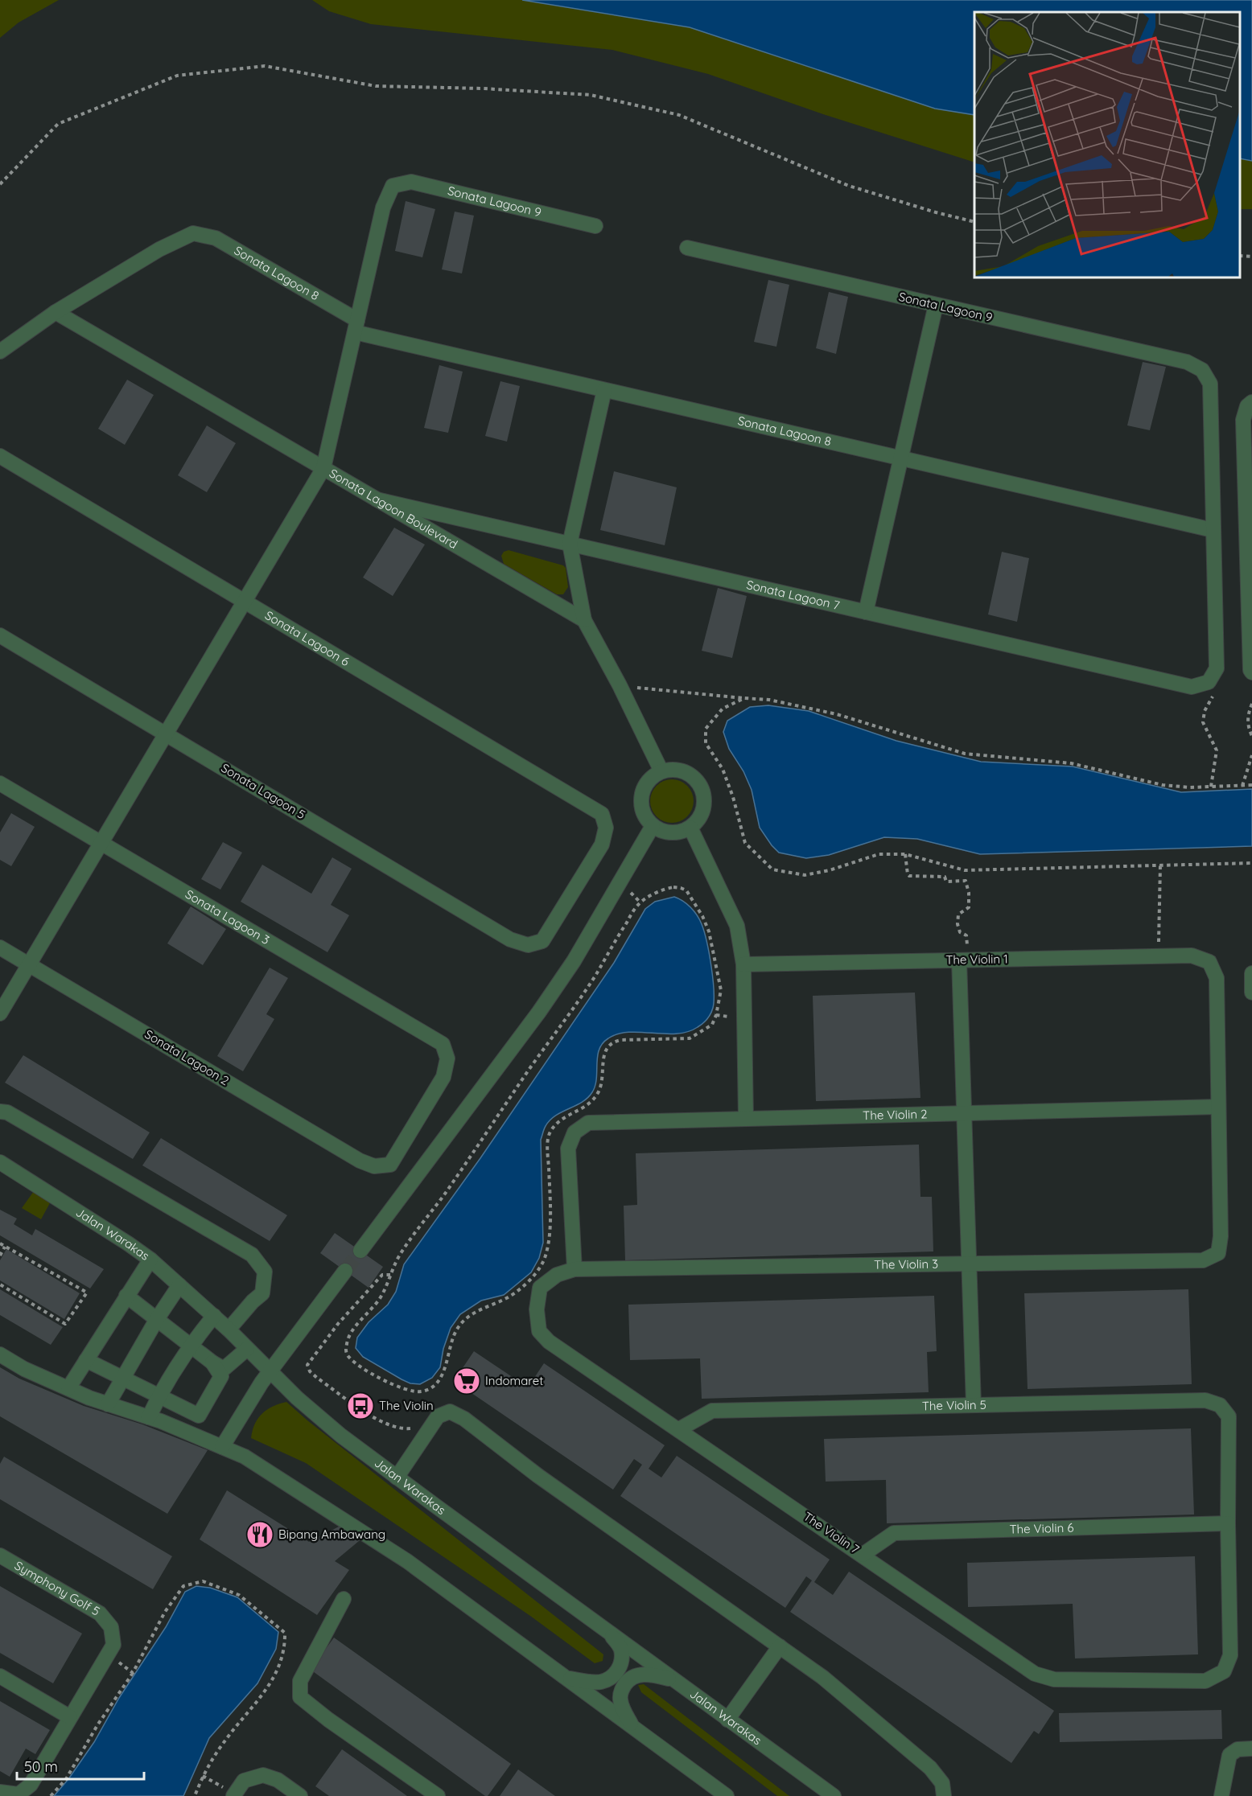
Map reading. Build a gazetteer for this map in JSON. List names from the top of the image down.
{
  "streets": {
    "street": [
      "Sonata Lagoon 9",
      "Sonata Lagoon 8",
      "Sonata Lagoon Boulevard",
      "Sonata Lagoon 7",
      "Sonata Lagoon 6",
      "Sonata Lagoon 5",
      "Sonata Lagoon 3",
      "The Violin 1",
      "Sonata Lagoon 2",
      "The Violin 2",
      "Jalan Warakas",
      "The Violin 3",
      "The Violin 5",
      "The Violin 6",
      "The Violin 7",
      "Symphony Golf 5"
    ]
  },
  "crossings": [
    ["Sonata Lagoon 9", "Sonata Lagoon 8"],
    ["Sonata Lagoon 8", "Sonata Lagoon Boulevard"],
    ["Sonata Lagoon Boulevard", "Sonata Lagoon 7"],
    ["Sonata Lagoon 6", "Sonata Lagoon 5"],
    ["Sonata Lagoon 3", "Sonata Lagoon 2"],
    ["The Violin 1", "The Violin 2"],
    ["The Violin 1", "The Violin 3"],
    ["The Violin 2", "The Violin 3"],
    ["The Violin 2", "The Violin 7"],
    ["The Violin 3", "The Violin 7"],
    ["The Violin 5", "The Violin 6"],
    ["The Violin 5", "The Violin 7"],
    ["The Violin 6", "The Violin 7"]
  ],
  "places": {
    "supermarket": ["Indomaret"],
    "bus stop": ["The Violin"],
    "restaurant": ["Bipang Ambawang"]
  },
  "scale_bar": "50 m"
}
